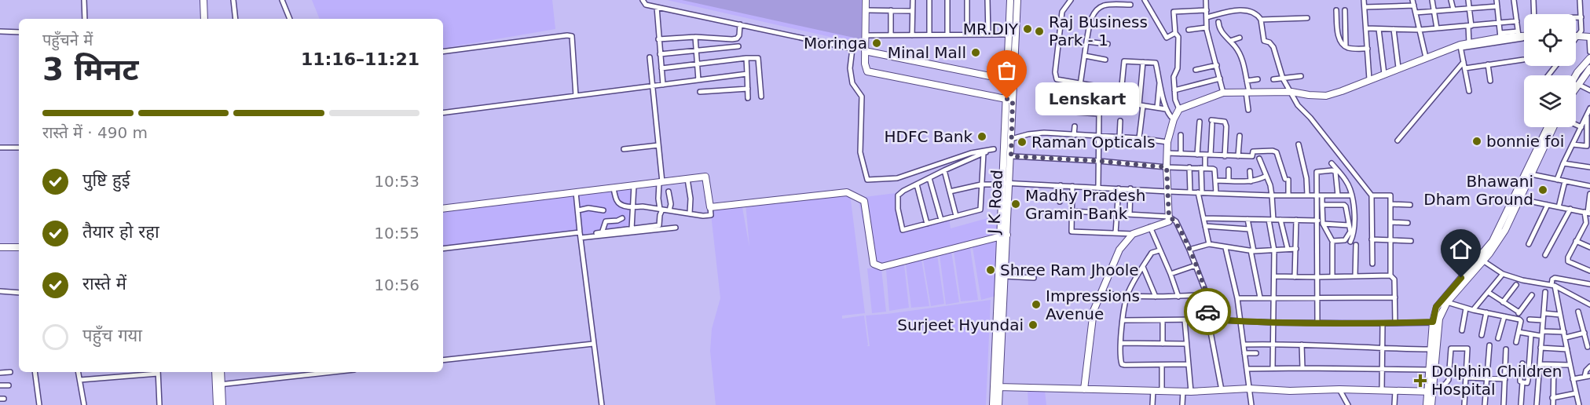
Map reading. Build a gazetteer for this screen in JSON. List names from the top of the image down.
{
  "streets": {
    "street": ["J K Road"]
  },
  "places": {
    "other": [
      "MR.DIY",
      "Raj Business Park - 1",
      "Moringa",
      "Minal Mall",
      "Lenskart",
      "HDFC Bank",
      "bonnie foi",
      "Raman Opticals",
      "Bhawani Dham Ground",
      "Madhy Pradesh Gramin Bank",
      "Shree Ram Jhoole",
      "Impressions Avenue",
      "Surjeet Hyundai"
    ],
    "health": ["Dolphin Children Hospital"]
  },
  "page": {
    "heading": ["3 मिनट", "पहुँचने में", "11:16–11:21"],
    "bubble": "Lenskart",
    "bar": "रास्ते में · 490 m",
    "list": [
      ["पुष्टि हुई", "10:53"],
      ["तैयार हो रहा", "10:55"],
      ["रास्ते में", "10:56"],
      "पहुँच गया"
    ]
  }
}
